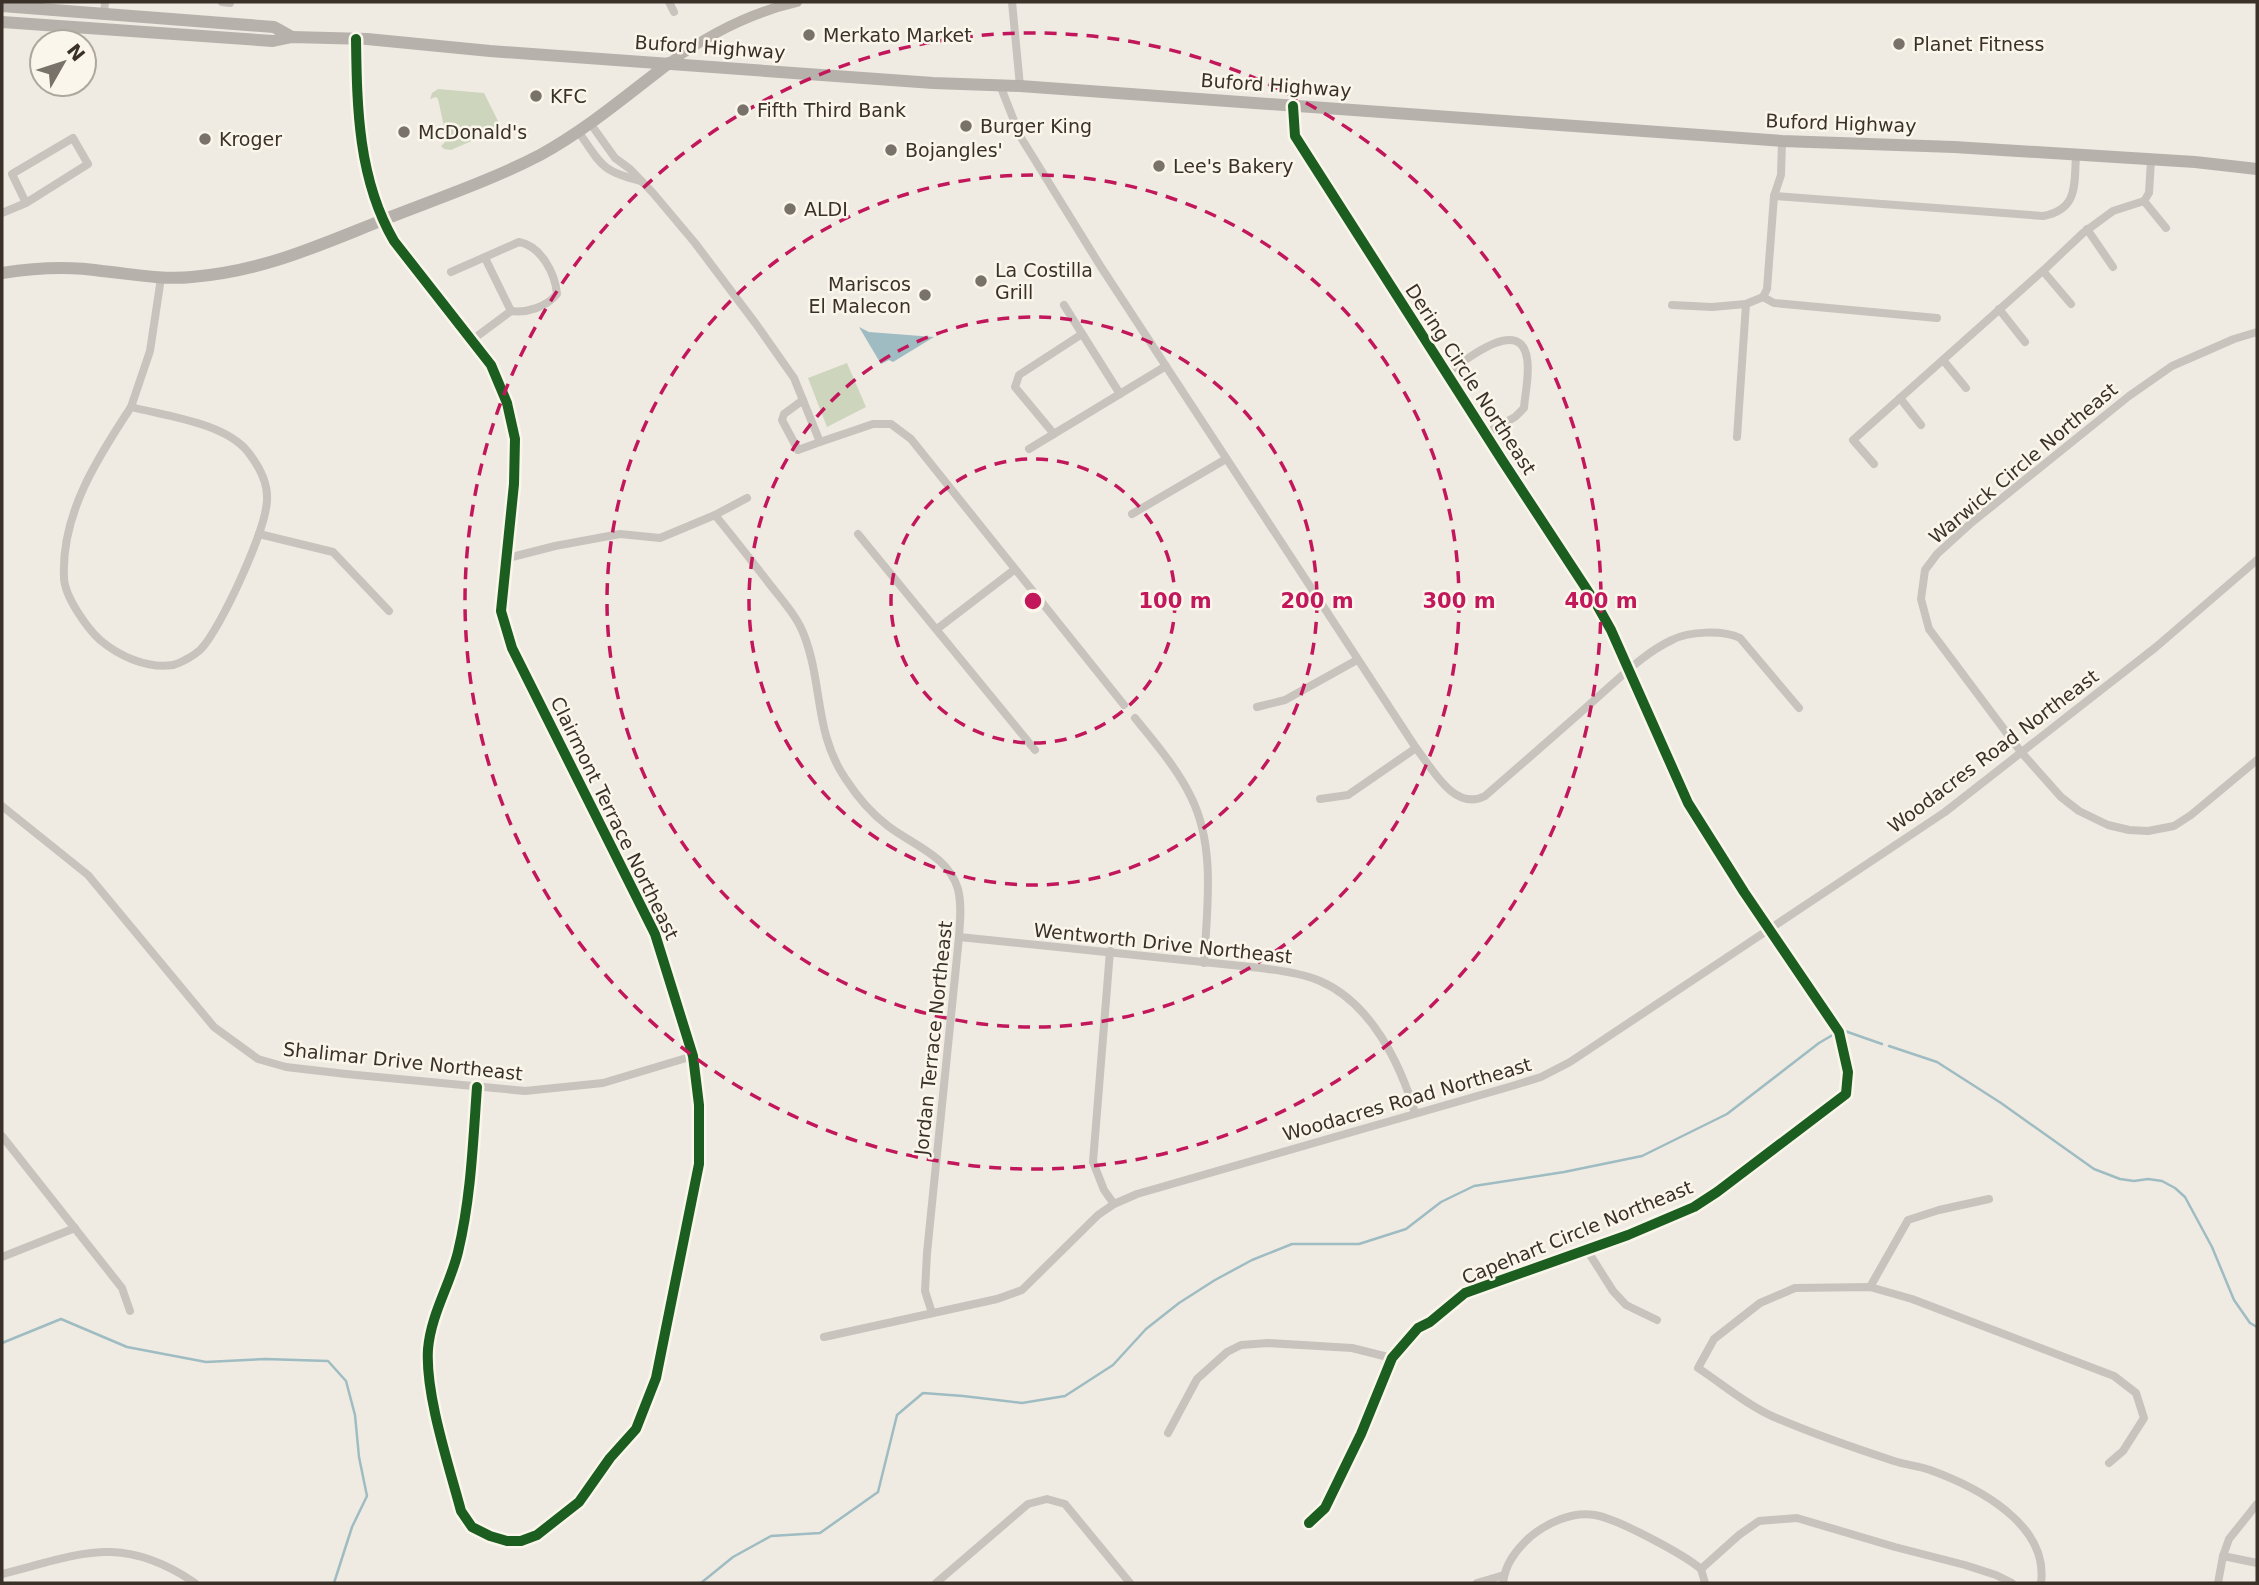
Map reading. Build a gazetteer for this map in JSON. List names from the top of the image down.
{
  "streets": {
    "main road": ["Buford Highway"],
    "street": [
      "Dering Circle Northeast",
      "Warwick Circle Northeast",
      "Woodacres Road Northeast",
      "Clairmont Terrace Northeast",
      "Wentworth Drive Northeast",
      "Jordan Terrace Northeast",
      "Shalimar Drive Northeast",
      "Capehart Circle Northeast"
    ]
  },
  "crossings": [
    ["Buford Highway", "Dering Circle Northeast"],
    ["Buford Highway", "Clairmont Terrace Northeast"],
    ["Dering Circle Northeast", "Capehart Circle Northeast"],
    ["Warwick Circle Northeast", "Woodacres Road Northeast"],
    ["Woodacres Road Northeast", "Wentworth Drive Northeast"],
    ["Woodacres Road Northeast", "Jordan Terrace Northeast"],
    ["Woodacres Road Northeast", "Capehart Circle Northeast"],
    ["Clairmont Terrace Northeast", "Shalimar Drive Northeast"],
    ["Wentworth Drive Northeast", "Jordan Terrace Northeast"]
  ],
  "places": [
    "Merkato Market",
    "Planet Fitness",
    "KFC",
    "Fifth Third Bank",
    "Burger King",
    "McDonald's",
    "Kroger",
    "Bojangles'",
    "Lee's Bakery",
    "ALDI",
    "La Costilla Grill",
    "Mariscos El Malecon"
  ],
  "north": "top right",
  "rings": [
    "100 m",
    "200 m",
    "300 m",
    "400 m"
  ]
}
